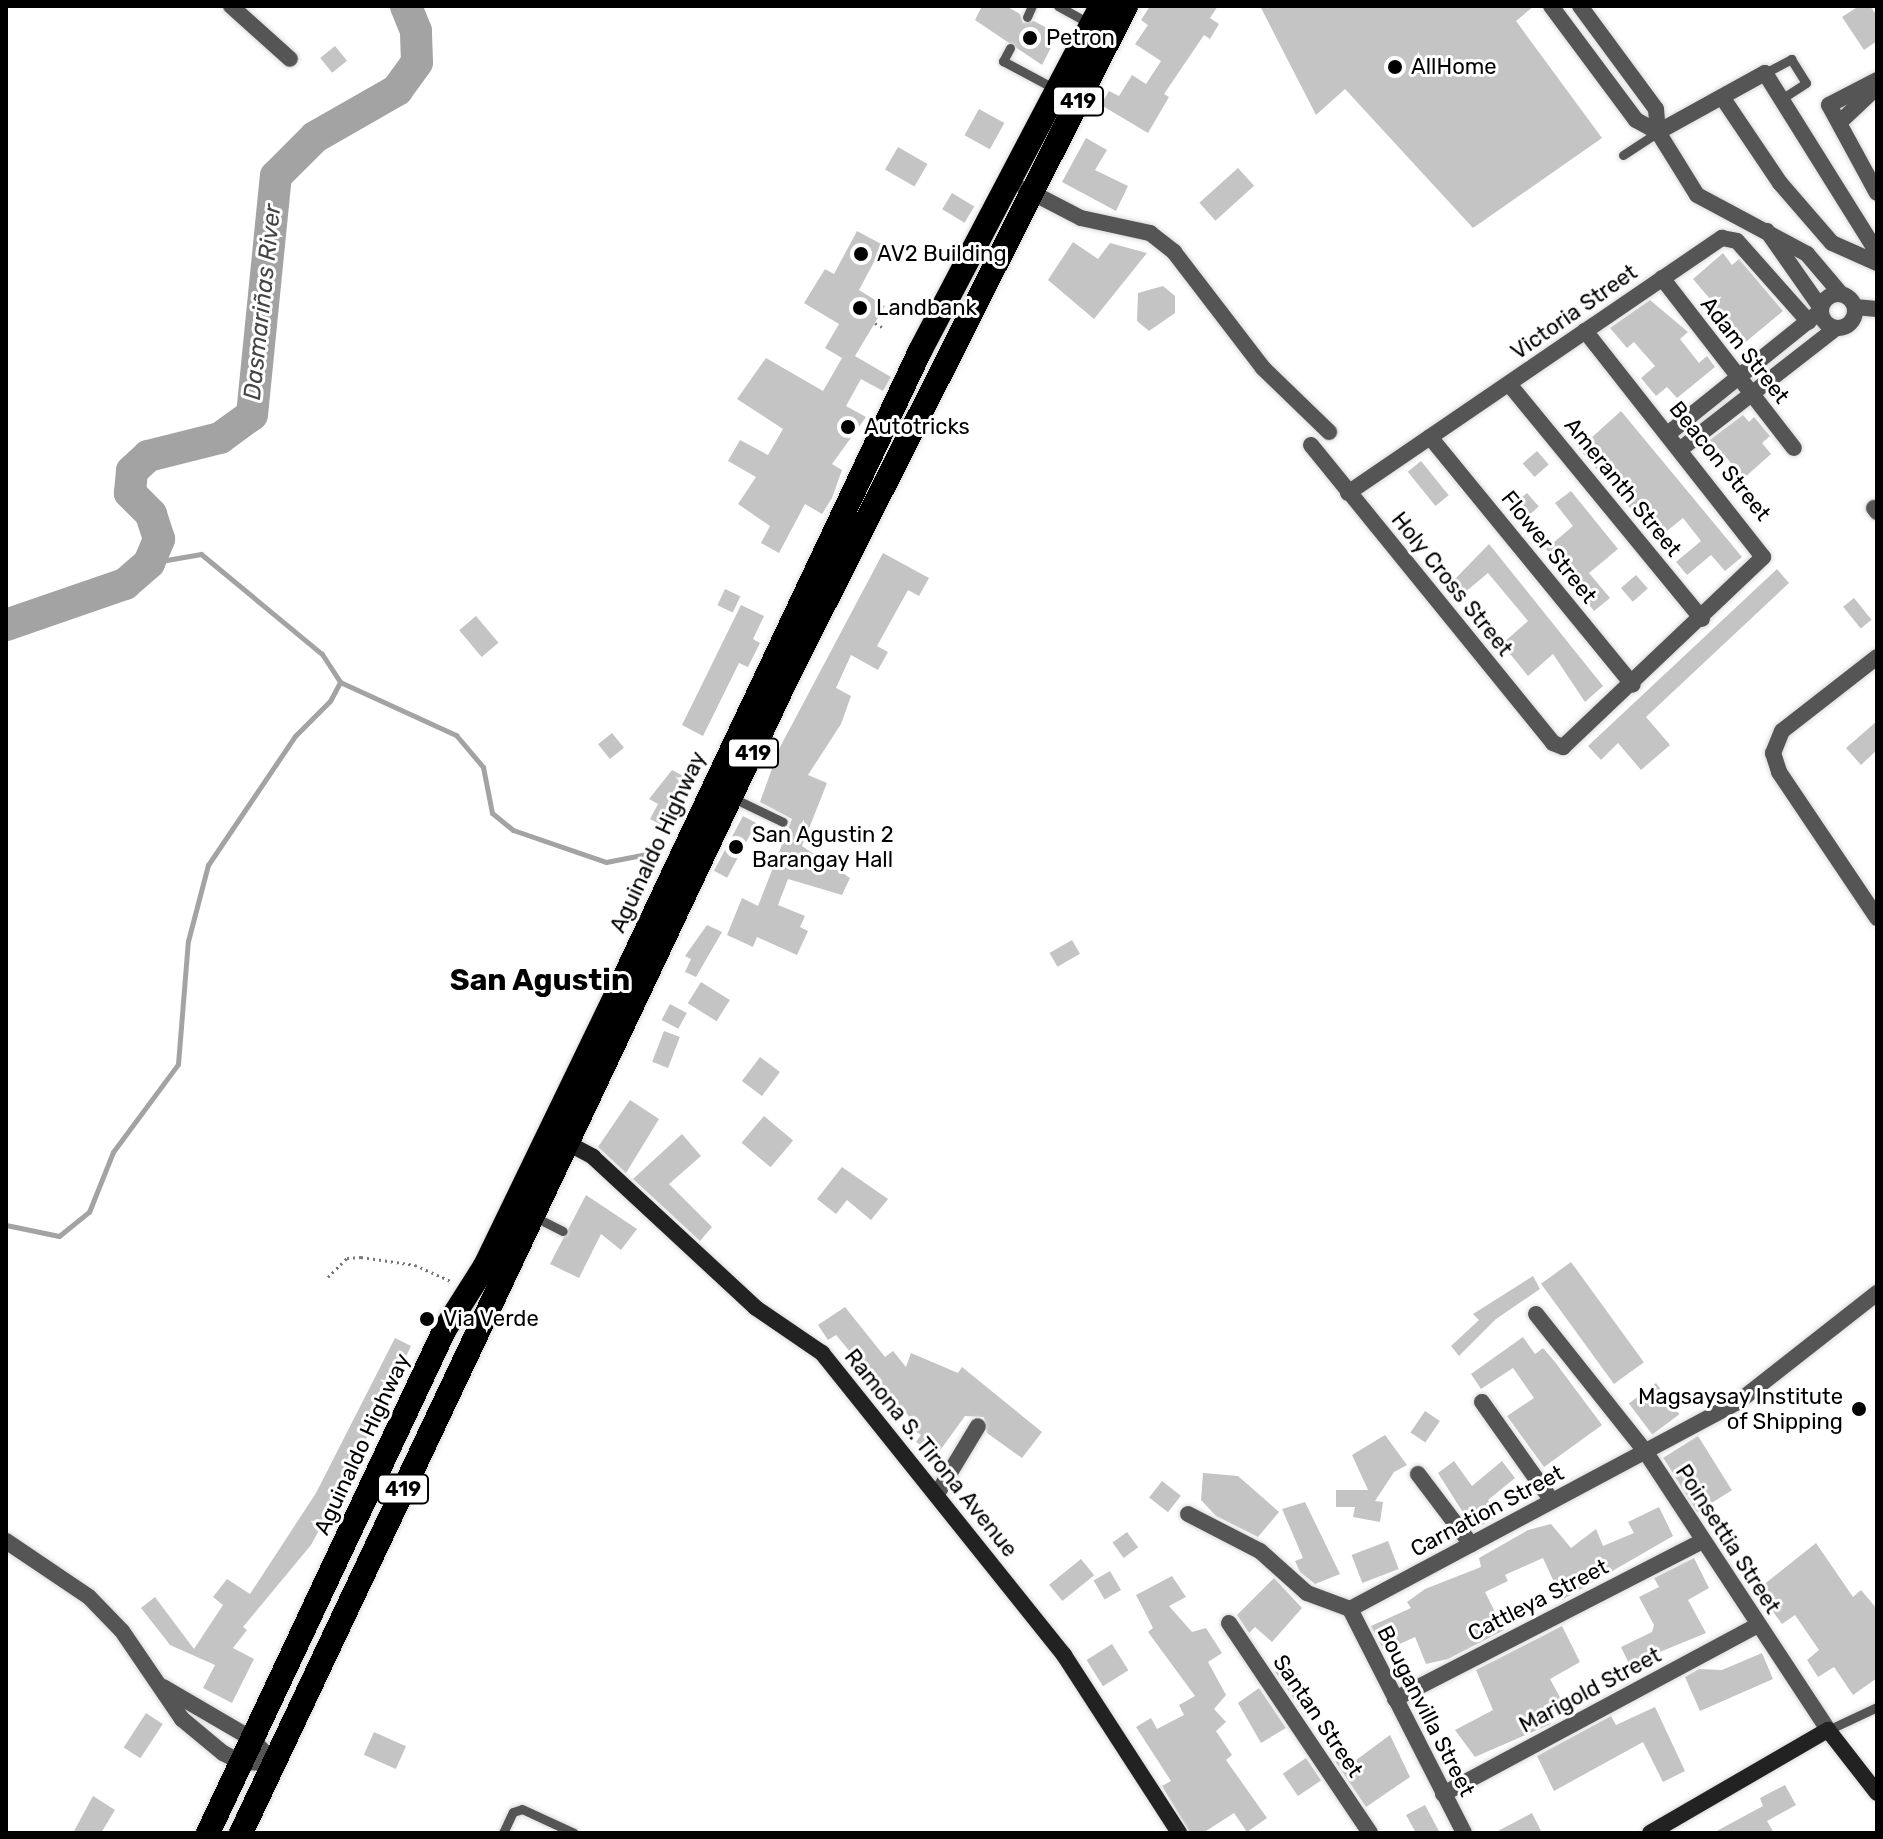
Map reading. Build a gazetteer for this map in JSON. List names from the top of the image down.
{
  "streets": {
    "highway": ["419", "Aguinaldo Highway"],
    "street": [
      "Victoria Street",
      "Adam Street",
      "Beacon Street",
      "Ameranth Street",
      "Flower Street",
      "Holy Cross Street",
      "Ramona S. Tirona Avenue",
      "Carnation Street",
      "Poinsettia Street",
      "Cattleya Street",
      "Marigold Street",
      "Bouganvilla Street",
      "Santan Street"
    ]
  },
  "crossings": [
    ["Victoria Street", "Adam Street"],
    ["Victoria Street", "Beacon Street"],
    ["Victoria Street", "Ameranth Street"],
    ["Victoria Street", "Flower Street"],
    ["Victoria Street", "Holy Cross Street"],
    ["Beacon Street", "Ameranth Street"],
    ["Beacon Street", "Flower Street"],
    ["Beacon Street", "Holy Cross Street"],
    ["Aguinaldo Highway", "Ramona S. Tirona Avenue"],
    ["Carnation Street", "Poinsettia Street"],
    ["Carnation Street", "Bouganvilla Street"],
    ["Poinsettia Street", "Cattleya Street"],
    ["Poinsettia Street", "Marigold Street"],
    ["Cattleya Street", "Bouganvilla Street"],
    ["Marigold Street", "Bouganvilla Street"]
  ],
  "districts": ["San Agustin"],
  "water": ["Dasmariñas River"],
  "places": [
    "Petron",
    "AllHome",
    "AV2 Building",
    "Landbank",
    "Autotricks",
    "San Agustin 2 Barangay Hall",
    "Via Verde",
    "Magsaysay Institute of Shipping"
  ]
}
